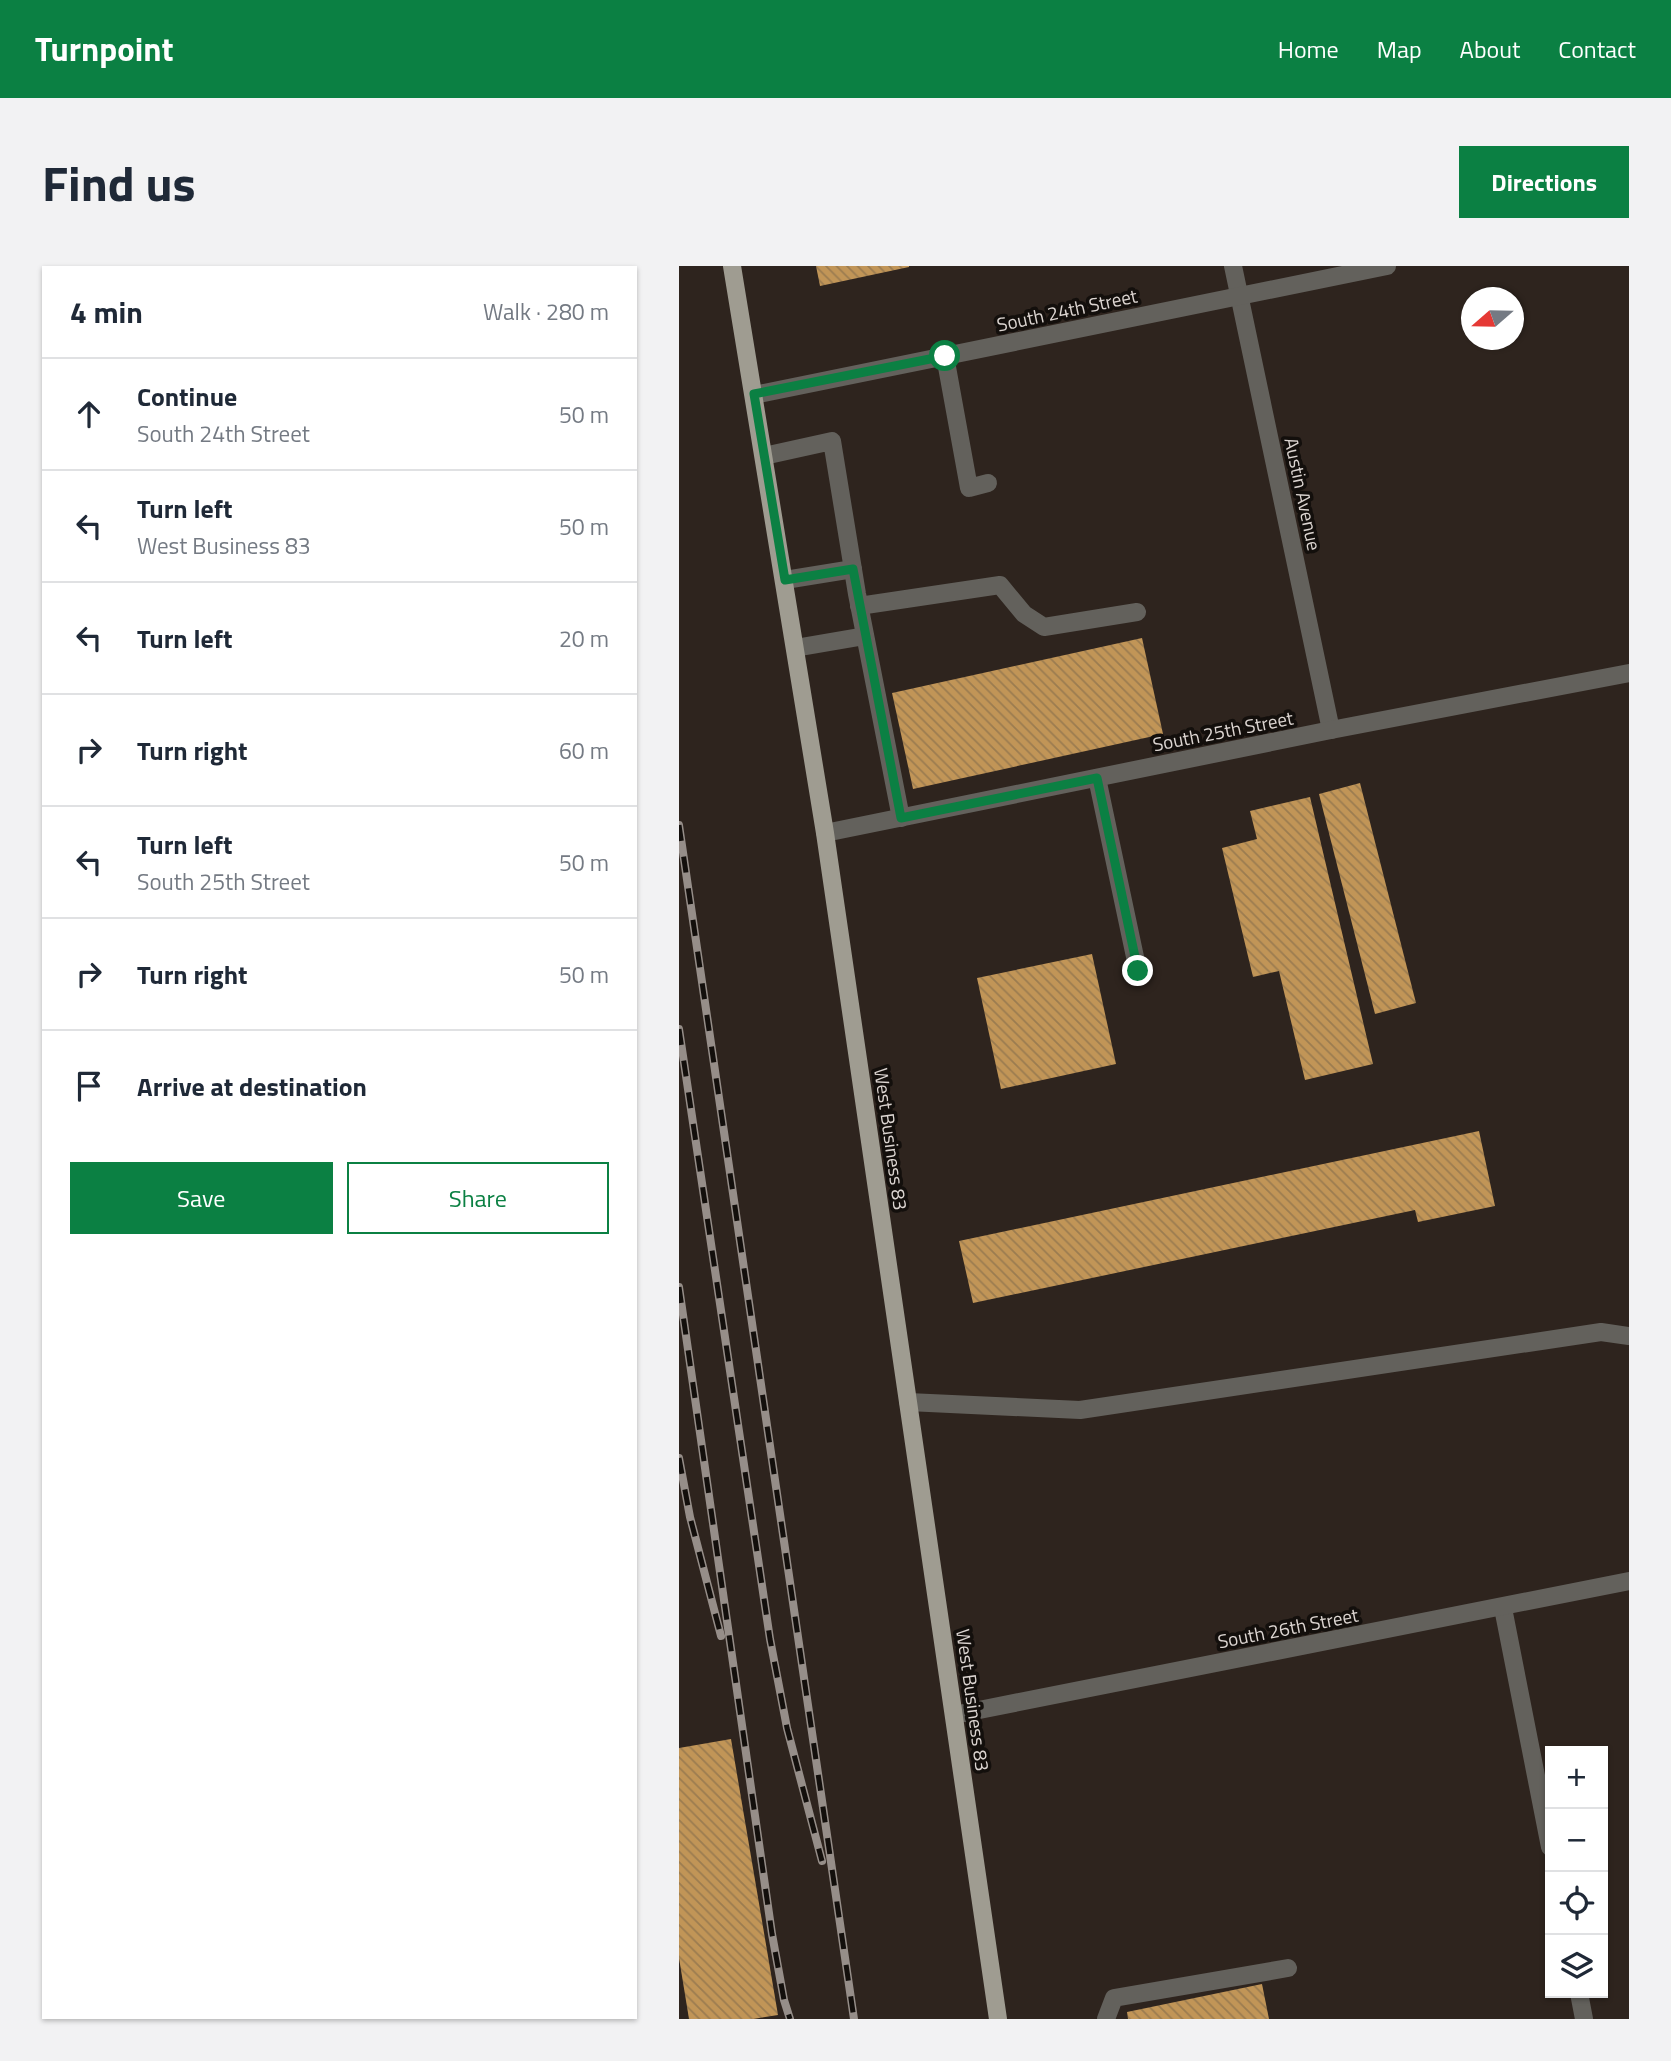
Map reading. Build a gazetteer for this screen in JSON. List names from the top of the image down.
{
  "streets": {
    "main road": ["West Business 83"],
    "street": [
      "South 24th Street",
      "Austin Avenue",
      "South 25th Street",
      "South 26th Street"
    ]
  },
  "crossings": [
    ["South 24th Street", "Austin Avenue"],
    ["South 24th Street", "West Business 83"],
    ["Austin Avenue", "South 25th Street"],
    ["South 25th Street", "West Business 83"],
    ["West Business 83", "South 26th Street"]
  ],
  "north": "left",
  "page": {
    "header": "Turnpoint",
    "nav": [
      "Home",
      "Map",
      "About",
      "Contact"
    ],
    "title": "Find us",
    "buttons": [
      "Directions",
      ["Save", "Share"]
    ],
    "heading": ["4 min", "Walk · 280 m"],
    "list": [
      ["Continue", "South 24th Street", "50 m"],
      ["Turn left", "West Business 83", "50 m"],
      ["Turn left", "20 m"],
      ["Turn right", "60 m"],
      ["Turn left", "South 25th Street", "50 m"],
      ["Turn right", "50 m"],
      "Arrive at destination"
    ],
    "map_buttons": ["+", "−"]
  }
}
